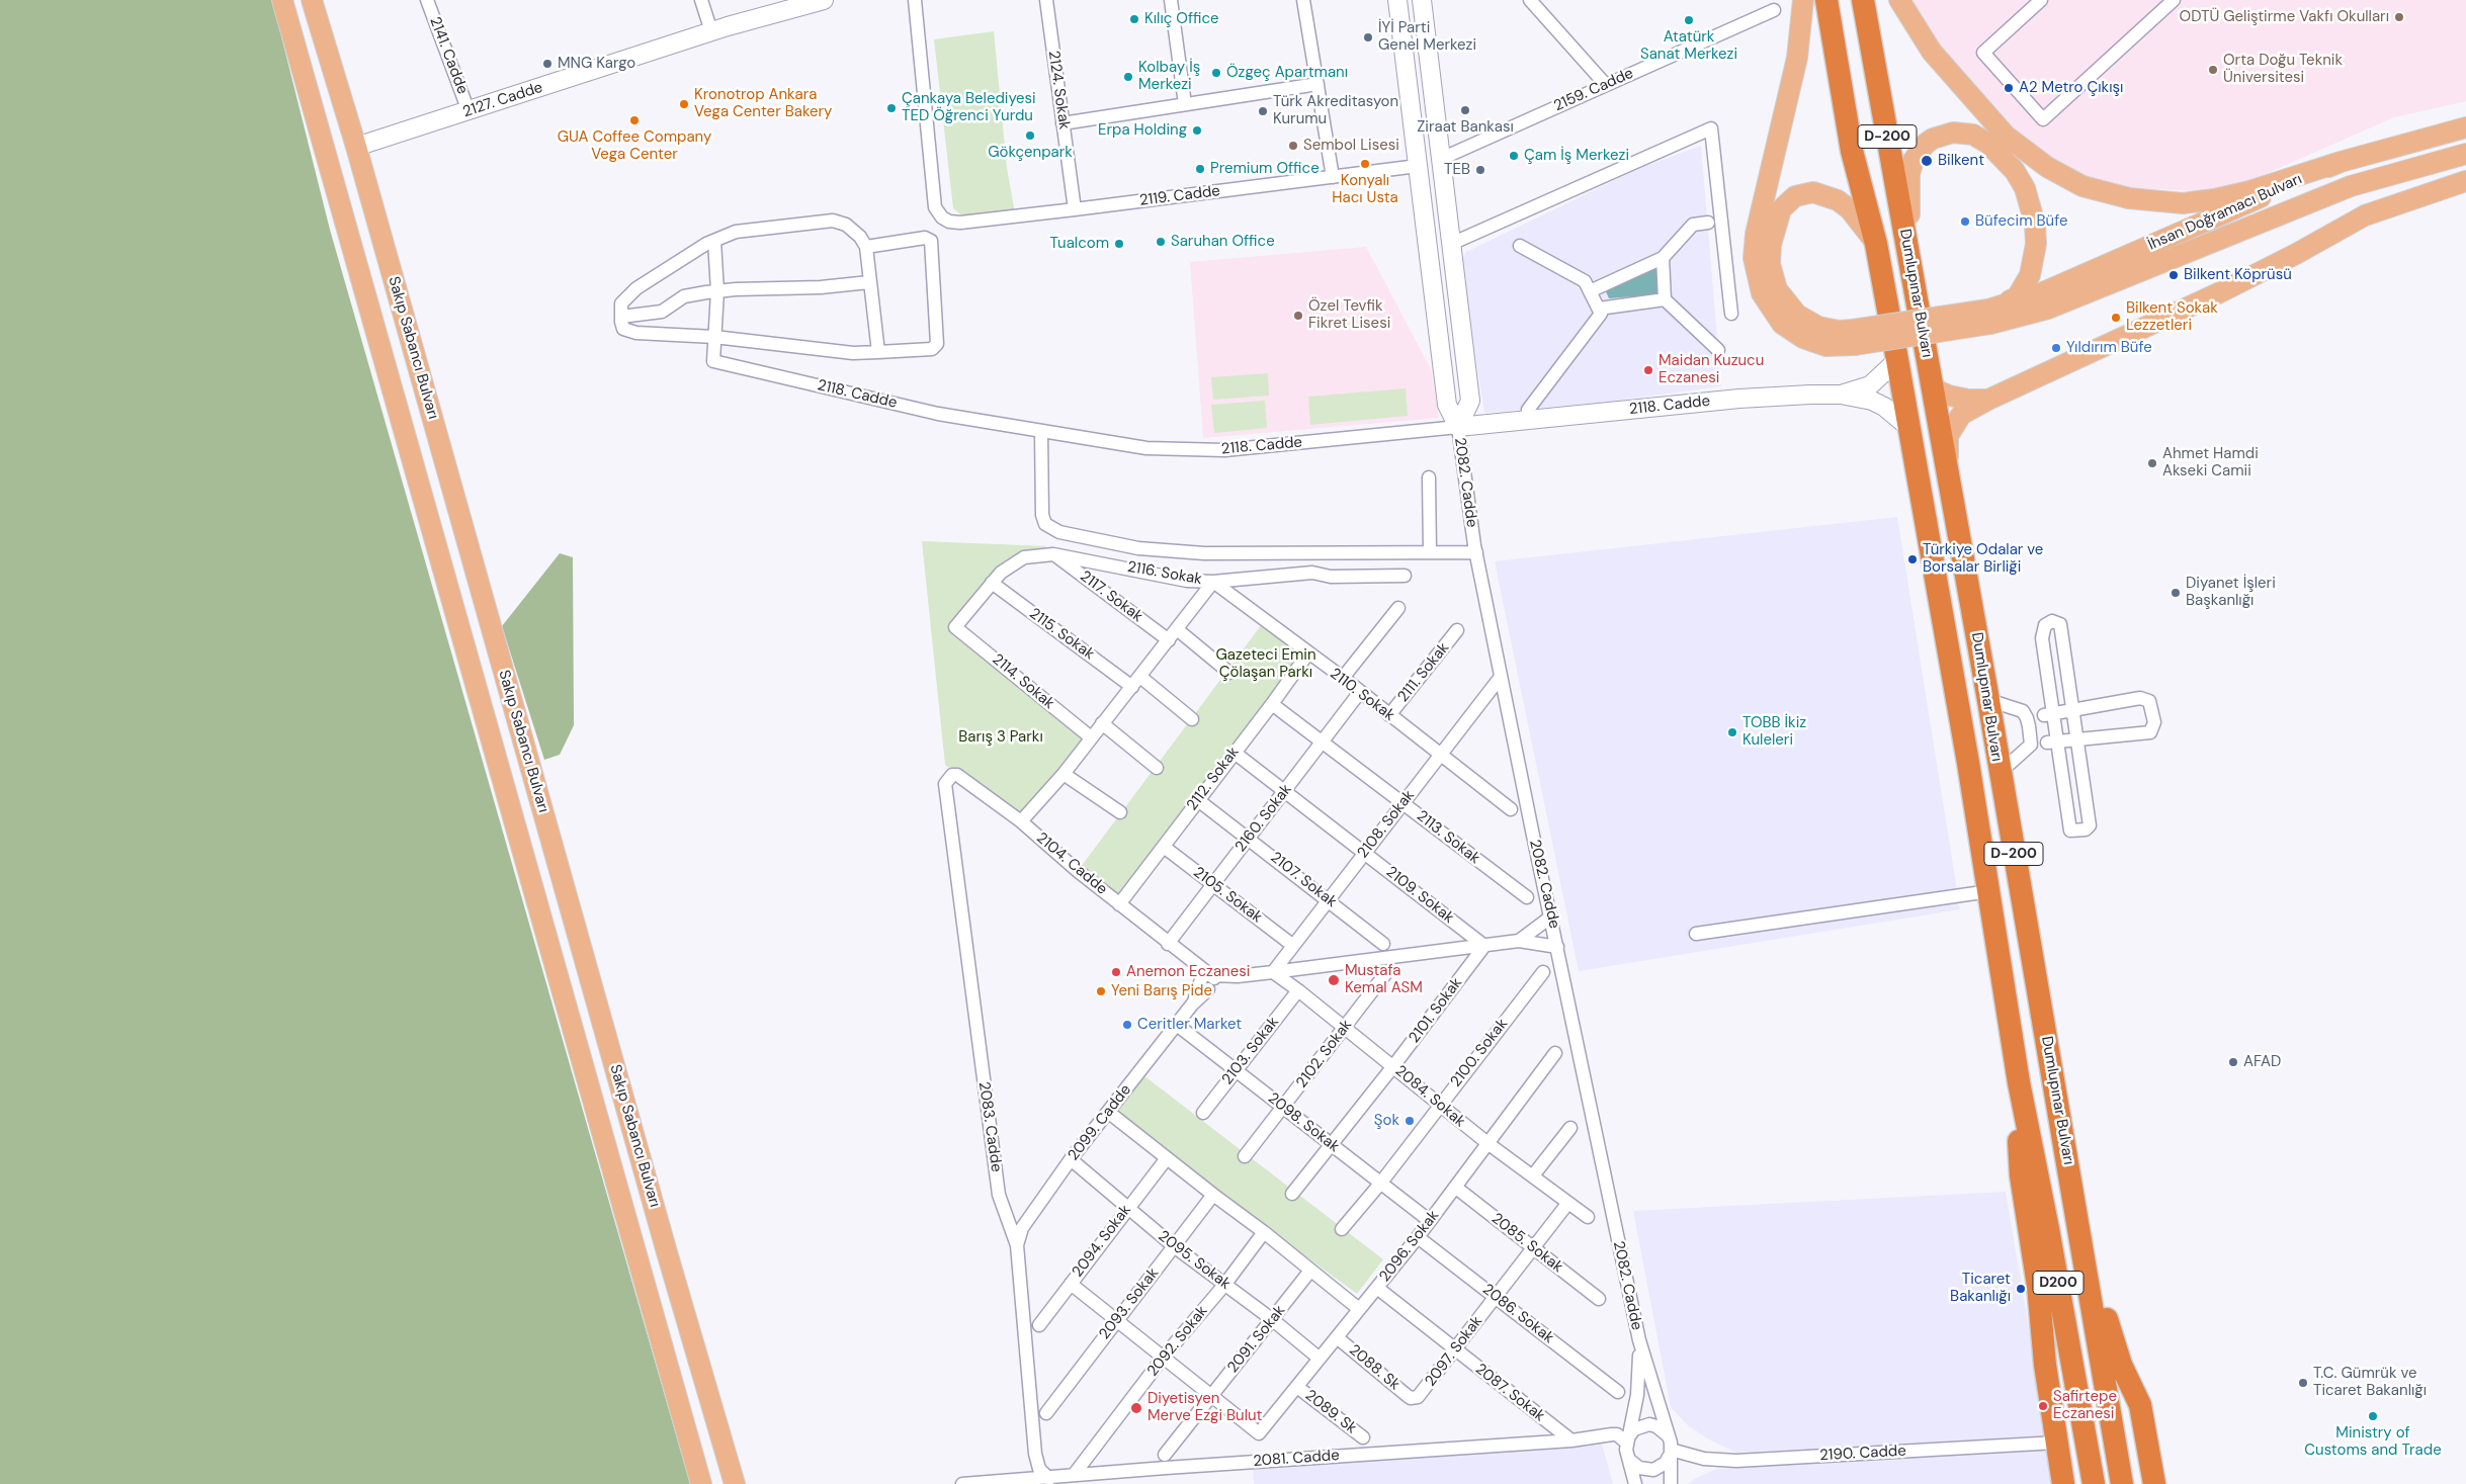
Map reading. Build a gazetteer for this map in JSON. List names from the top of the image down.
{
  "streets": {
    "highway": ["D-200", "Dumlupınar Bulvarı", "D200"],
    "main road": ["İhsan Doğramacı Bulvarı", "Sakıp Sabancı Bulvarı"],
    "street": [
      "2141. Cadde",
      "2124. Sokak",
      "2159. Cadde",
      "2127. Cadde",
      "2119. Cadde",
      "2118. Cadde",
      "2082. Cadde",
      "2116. Sokak",
      "2117. Sokak",
      "2115. Sokak",
      "2111. Sokak",
      "2114. Sokak",
      "2110. Sokak",
      "2112. Sokak",
      "2160. Sokak",
      "2108. Sokak",
      "2113. Sokak",
      "2104. Cadde",
      "2107. Sokak",
      "2105. Sokak",
      "2109. Sokak",
      "2101. Sokak",
      "2103. Sokak",
      "2100. Sokak",
      "2102. Sokak",
      "2084. Sokak",
      "2099. Cadde",
      "2098. Sokak",
      "2083. Cadde",
      "2094. Sokak",
      "2085. Sokak",
      "2096. Sokak",
      "2095. Sokak",
      "2093. Sokak",
      "2086. Sokak",
      "2091. Sokak",
      "2092. Sokak",
      "2097. Sokak",
      "2088. Sk",
      "2087. Sokak",
      "2089. Sk",
      "2190. Cadde",
      "2081. Cadde"
    ]
  },
  "crossings": [
    ["2141. Cadde", "2127. Cadde"],
    ["2124. Sokak", "2119. Cadde"],
    ["2127. Cadde", "Sakıp Sabancı Bulvarı"],
    ["Dumlupınar Bulvarı", "2190. Cadde"],
    ["2118. Cadde", "2082. Cadde"],
    ["2082. Cadde", "2108. Sokak"],
    ["2082. Cadde", "2190. Cadde"],
    ["2082. Cadde", "2081. Cadde"],
    ["2116. Sokak", "2117. Sokak"],
    ["2116. Sokak", "2115. Sokak"],
    ["2116. Sokak", "2114. Sokak"],
    ["2116. Sokak", "2110. Sokak"],
    ["2111. Sokak", "2110. Sokak"],
    ["2110. Sokak", "2112. Sokak"],
    ["2110. Sokak", "2160. Sokak"],
    ["2110. Sokak", "2108. Sokak"],
    ["2112. Sokak", "2113. Sokak"],
    ["2112. Sokak", "2104. Cadde"],
    ["2112. Sokak", "2107. Sokak"],
    ["2112. Sokak", "2105. Sokak"],
    ["2112. Sokak", "2109. Sokak"],
    ["2160. Sokak", "2113. Sokak"],
    ["2160. Sokak", "2104. Cadde"],
    ["2160. Sokak", "2107. Sokak"],
    ["2160. Sokak", "2105. Sokak"],
    ["2160. Sokak", "2109. Sokak"],
    ["2108. Sokak", "2113. Sokak"],
    ["2108. Sokak", "2107. Sokak"],
    ["2108. Sokak", "2105. Sokak"],
    ["2108. Sokak", "2109. Sokak"],
    ["2108. Sokak", "2084. Sokak"],
    ["2104. Cadde", "2099. Cadde"],
    ["2104. Cadde", "2083. Cadde"],
    ["2109. Sokak", "2101. Sokak"],
    ["2101. Sokak", "2084. Sokak"],
    ["2101. Sokak", "2098. Sokak"],
    ["2103. Sokak", "2084. Sokak"],
    ["2103. Sokak", "2098. Sokak"],
    ["2100. Sokak", "2084. Sokak"],
    ["2100. Sokak", "2098. Sokak"],
    ["2102. Sokak", "2084. Sokak"],
    ["2102. Sokak", "2098. Sokak"],
    ["2084. Sokak", "2096. Sokak"],
    ["2084. Sokak", "2097. Sokak"],
    ["2099. Cadde", "2098. Sokak"],
    ["2099. Cadde", "2083. Cadde"],
    ["2099. Cadde", "2095. Sokak"],
    ["2098. Sokak", "2096. Sokak"],
    ["2083. Cadde", "2081. Cadde"],
    ["2094. Sokak", "2095. Sokak"],
    ["2085. Sokak", "2096. Sokak"],
    ["2085. Sokak", "2097. Sokak"],
    ["2096. Sokak", "2095. Sokak"],
    ["2096. Sokak", "2086. Sokak"],
    ["2096. Sokak", "2091. Sokak"],
    ["2096. Sokak", "2088. Sk"],
    ["2096. Sokak", "2087. Sokak"],
    ["2096. Sokak", "2089. Sk"],
    ["2095. Sokak", "2093. Sokak"],
    ["2095. Sokak", "2091. Sokak"],
    ["2095. Sokak", "2092. Sokak"],
    ["2086. Sokak", "2097. Sokak"],
    ["2092. Sokak", "2081. Cadde"],
    ["2097. Sokak", "2088. Sk"],
    ["2097. Sokak", "2087. Sokak"],
    ["2087. Sokak", "2081. Cadde"],
    ["2190. Cadde", "2081. Cadde"]
  ],
  "parks": ["Gazeteci Emin Çölaşan Parkı", "Barış 3 Parkı"],
  "places": [
    "ODTÜ Geliştirme Vakfı Okulları",
    "Kılıç Office",
    "Atatürk Sanat Merkezi",
    "İYİ Parti Genel Merkezi",
    "MNG Kargo",
    "Orta Doğu Teknik Üniversitesi",
    "Özgeç Apartmanı",
    "Kolbay İş Merkezi",
    "A2 Metro Çıkışı",
    "Kronotrop Ankara Vega Center Bakery",
    "Çankaya Belediyesi TED Öğrenci Yurdu",
    "Ziraat Bankası",
    "Türk Akreditasyon Kurumu",
    "GUA Coffee Company Vega Center",
    "Erpa Holding",
    "Gökçenpark",
    "Sembol Lisesi",
    "Çam İş Merkezi",
    "Bilkent",
    "Konyalı Hacı Usta",
    "Premium Office",
    "TEB",
    "Büfecim Büfe",
    "Saruhan Office",
    "Tualcom",
    "Bilkent Köprüsü",
    "Özel Tevfik Fikret Lisesi",
    "Bilkent Sokak Lezzetleri",
    "Yıldırım Büfe",
    "Maidan Kuzucu Eczanesi",
    "Ahmet Hamdi Akseki Camii",
    "Türkiye Odalar ve Borsalar Birliği",
    "Diyanet İşleri Başkanlığı",
    "TOBB İkiz Kuleleri",
    "Anemon Eczanesi",
    "Mustafa Kemal ASM",
    "Yeni Barış Pide",
    "Ceritler Market",
    "AFAD",
    "Şok",
    "Ticaret Bakanlığı",
    "T.C. Gümrük ve Ticaret Bakanlığı",
    "Safirtepe Eczanesi",
    "Diyetisyen Merve Ezgi Bulut",
    "Ministry of Customs and Trade"
  ]
}
